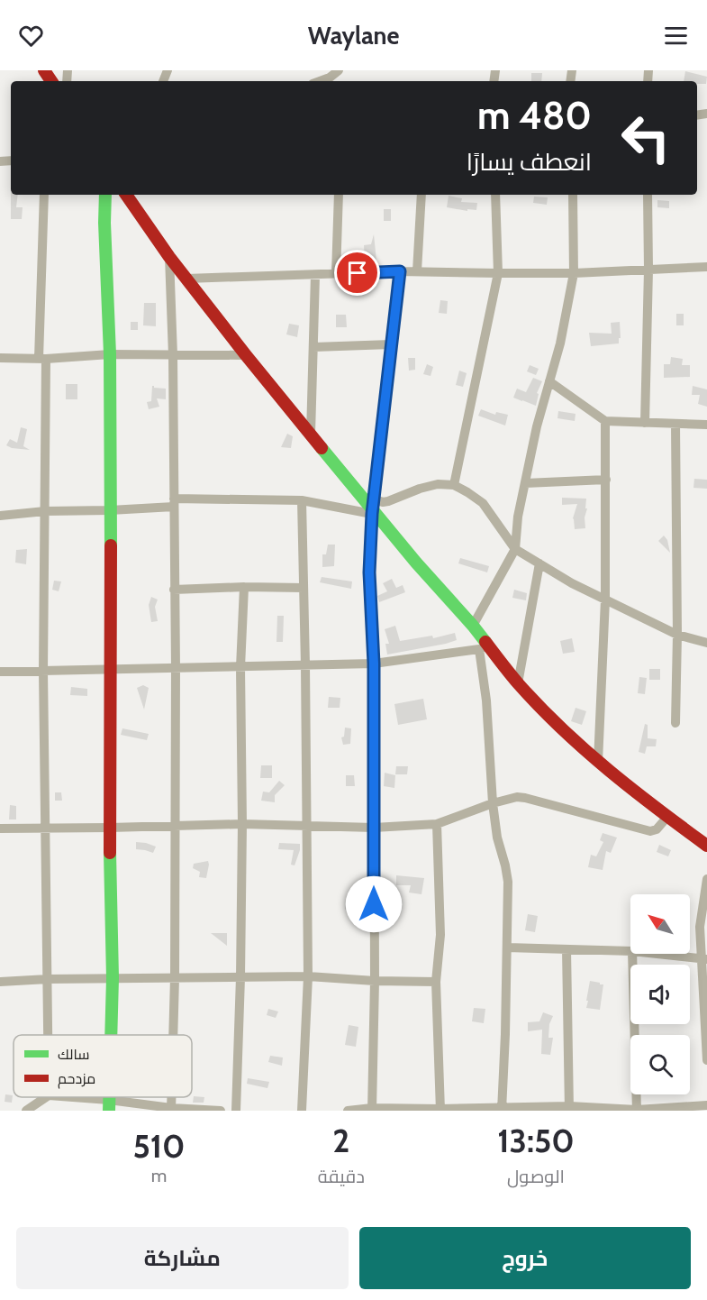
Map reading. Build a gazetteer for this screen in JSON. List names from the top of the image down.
{
  "legend": ["سالك", "مزدحم"],
  "north": "top left",
  "page": {
    "header": "Waylane",
    "turn": ["480 m", "انعطف يسارًا"],
    "eta": [
      "13:50",
      "الوصول",
      "2",
      "دقيقة",
      "510",
      "m"
    ],
    "buttons": ["خروج", "مشاركة"]
  }
}
